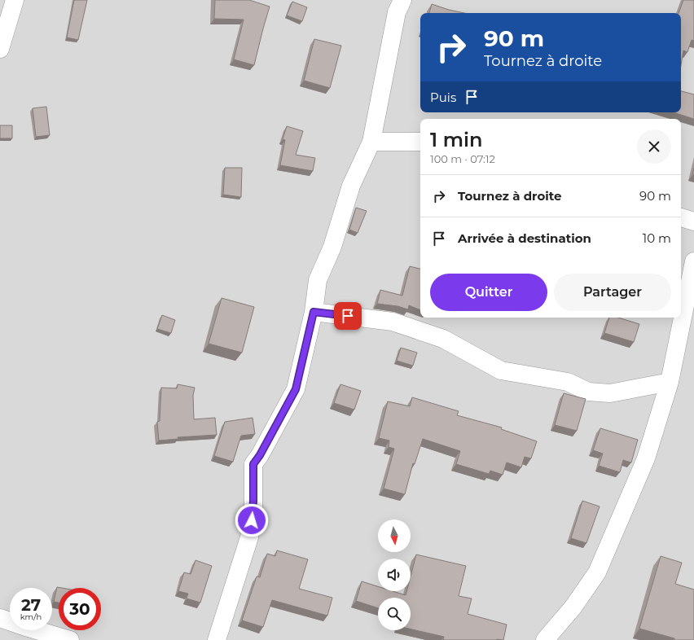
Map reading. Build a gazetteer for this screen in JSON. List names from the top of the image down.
{
  "north": "bottom",
  "page": {
    "turn": ["90 m", "Tournez à droite"],
    "then": "Puis",
    "heading": ["1 min", "100 m · 07:12"],
    "list": [
      {
        "name": "Tournez à droite",
        "value": "90 m"
      },
      {
        "name": "Arrivée à destination",
        "value": "10 m"
      }
    ],
    "buttons": ["Quitter", "Partager"],
    "speed": "27 km/h",
    "limit": "30"
  }
}
